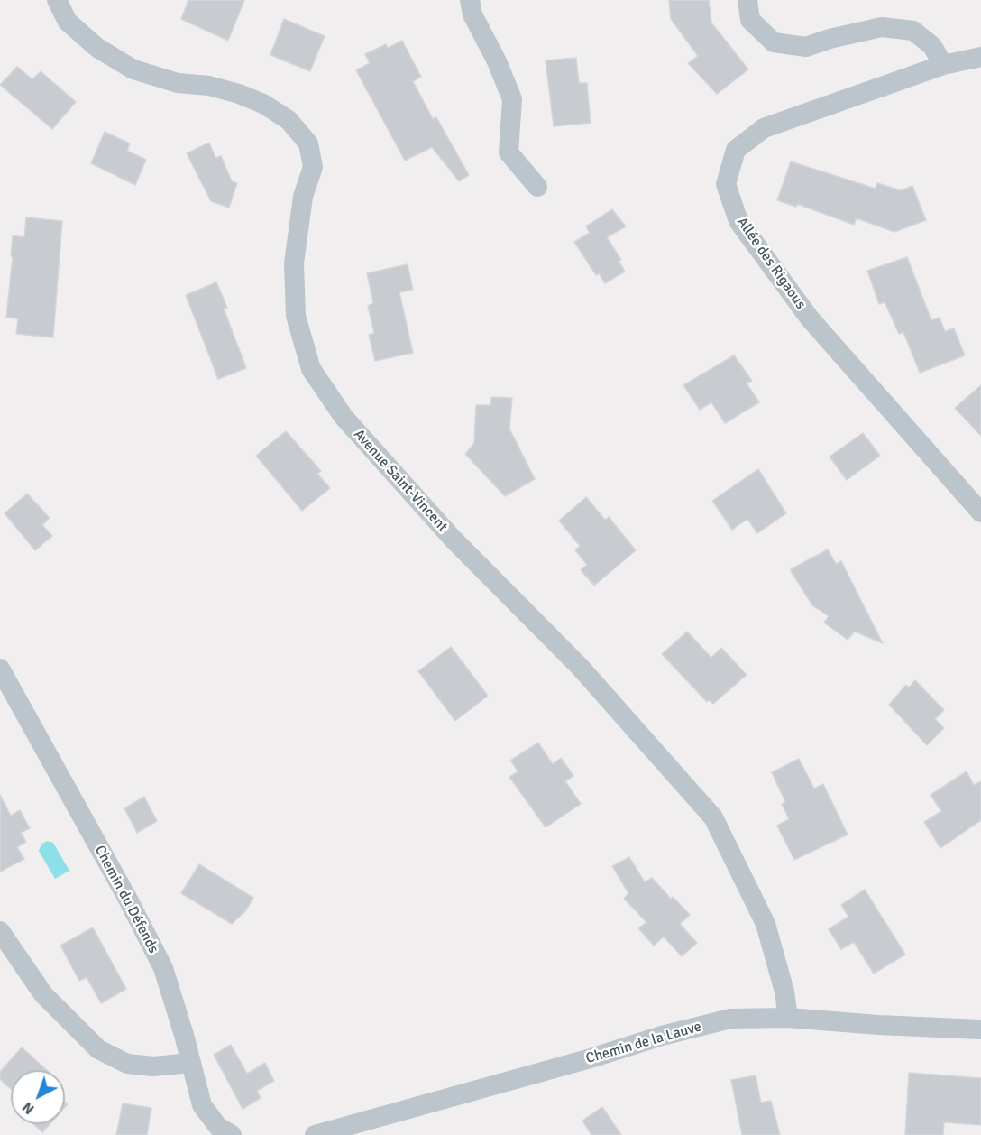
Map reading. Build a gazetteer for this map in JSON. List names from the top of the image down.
{
  "streets": {
    "street": [
      "Allée des Rigaous",
      "Avenue Saint-Vincent",
      "Chemin du Défends",
      "Chemin de la Lauve"
    ]
  },
  "crossings": [
    ["Avenue Saint-Vincent", "Chemin de la Lauve"]
  ],
  "north": "bottom left"
}
